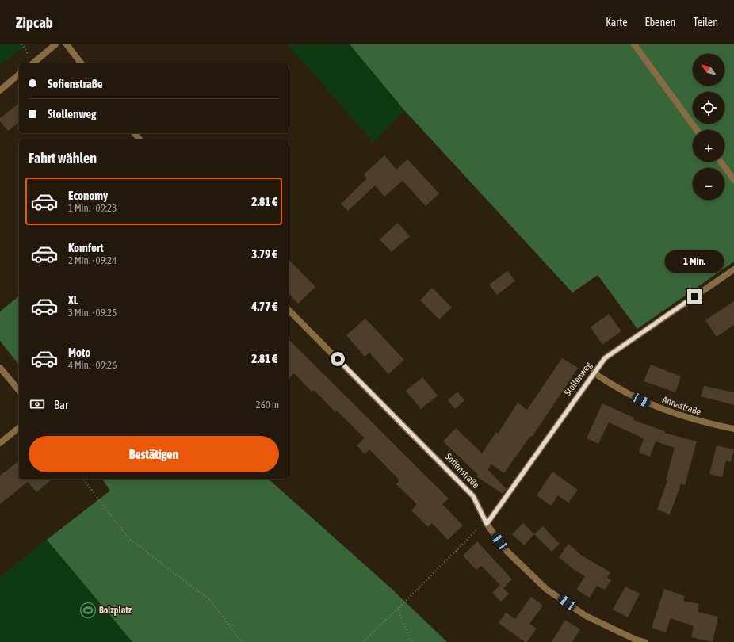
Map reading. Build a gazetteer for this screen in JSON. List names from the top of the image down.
{
  "streets": {
    "street": ["Stollenweg", "Annastraße", "Sofienstraße"]
  },
  "crossings": [
    ["Stollenweg", "Annastraße"],
    ["Stollenweg", "Sofienstraße"]
  ],
  "places": {
    "sports": ["Bolzplatz"]
  },
  "north": "top left",
  "page": {
    "header": "Zipcab",
    "nav": ["Karte", "Ebenen", "Teilen"],
    "map_buttons": ["+", "−"],
    "banner": ["Sofienstraße", "Stollenweg"],
    "heading": "Fahrt wählen",
    "list": [
      {
        "name": "Economy",
        "note": "1 Min. · 09:23",
        "value": "2.81 €"
      },
      {
        "name": "Komfort",
        "note": "2 Min. · 09:24",
        "value": "3.79 €"
      },
      {
        "name": "XL",
        "note": "3 Min. · 09:25",
        "value": "4.77 €"
      },
      {
        "name": "Moto",
        "note": "4 Min. · 09:26",
        "value": "2.81 €"
      }
    ],
    "bubble": "1 Min.",
    "pay": ["Bar", "260 m"],
    "buttons": "Bestätigen"
  }
}
